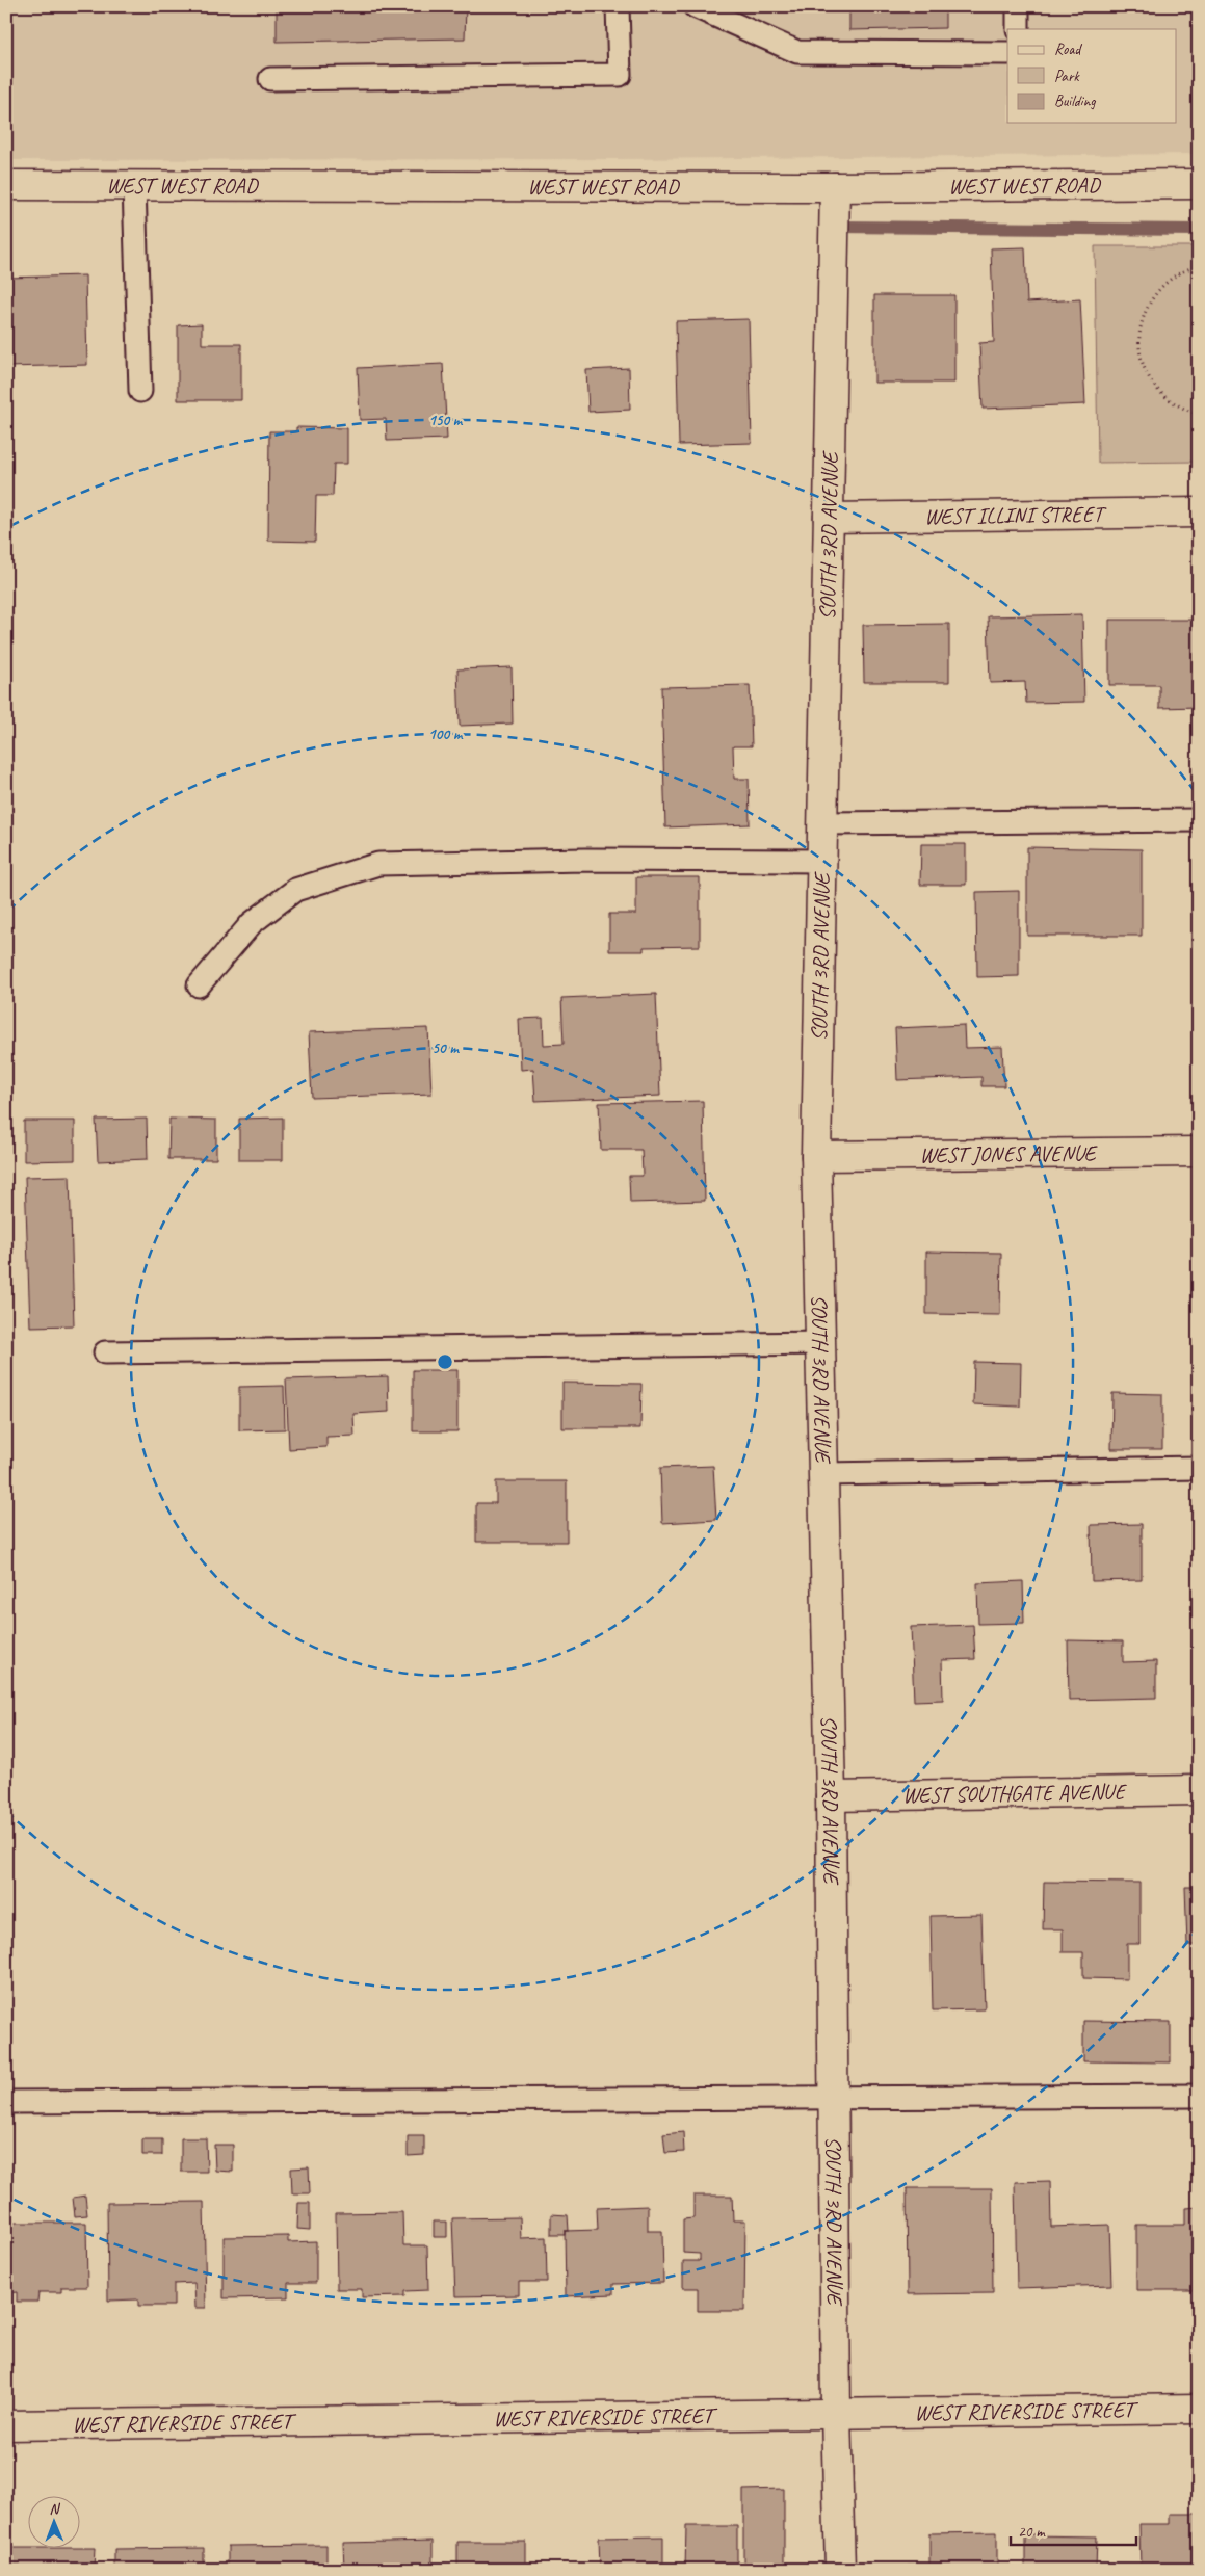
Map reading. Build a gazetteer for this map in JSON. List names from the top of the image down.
{
  "streets": {
    "street": [
      "WEST WEST ROAD",
      "WEST ILLINI STREET",
      "SOUTH 3RD AVENUE",
      "WEST JONES AVENUE",
      "WEST SOUTHGATE AVENUE",
      "WEST RIVERSIDE STREET"
    ]
  },
  "crossings": [
    ["WEST WEST ROAD", "SOUTH 3RD AVENUE"],
    ["WEST ILLINI STREET", "SOUTH 3RD AVENUE"],
    ["SOUTH 3RD AVENUE", "WEST JONES AVENUE"],
    ["SOUTH 3RD AVENUE", "WEST SOUTHGATE AVENUE"],
    ["SOUTH 3RD AVENUE", "WEST RIVERSIDE STREET"]
  ],
  "legend": ["Road", "Park", "Building"],
  "scale_bar": "20 m",
  "north": "top",
  "rings": ["150 m", "100 m", "50 m"]
}
